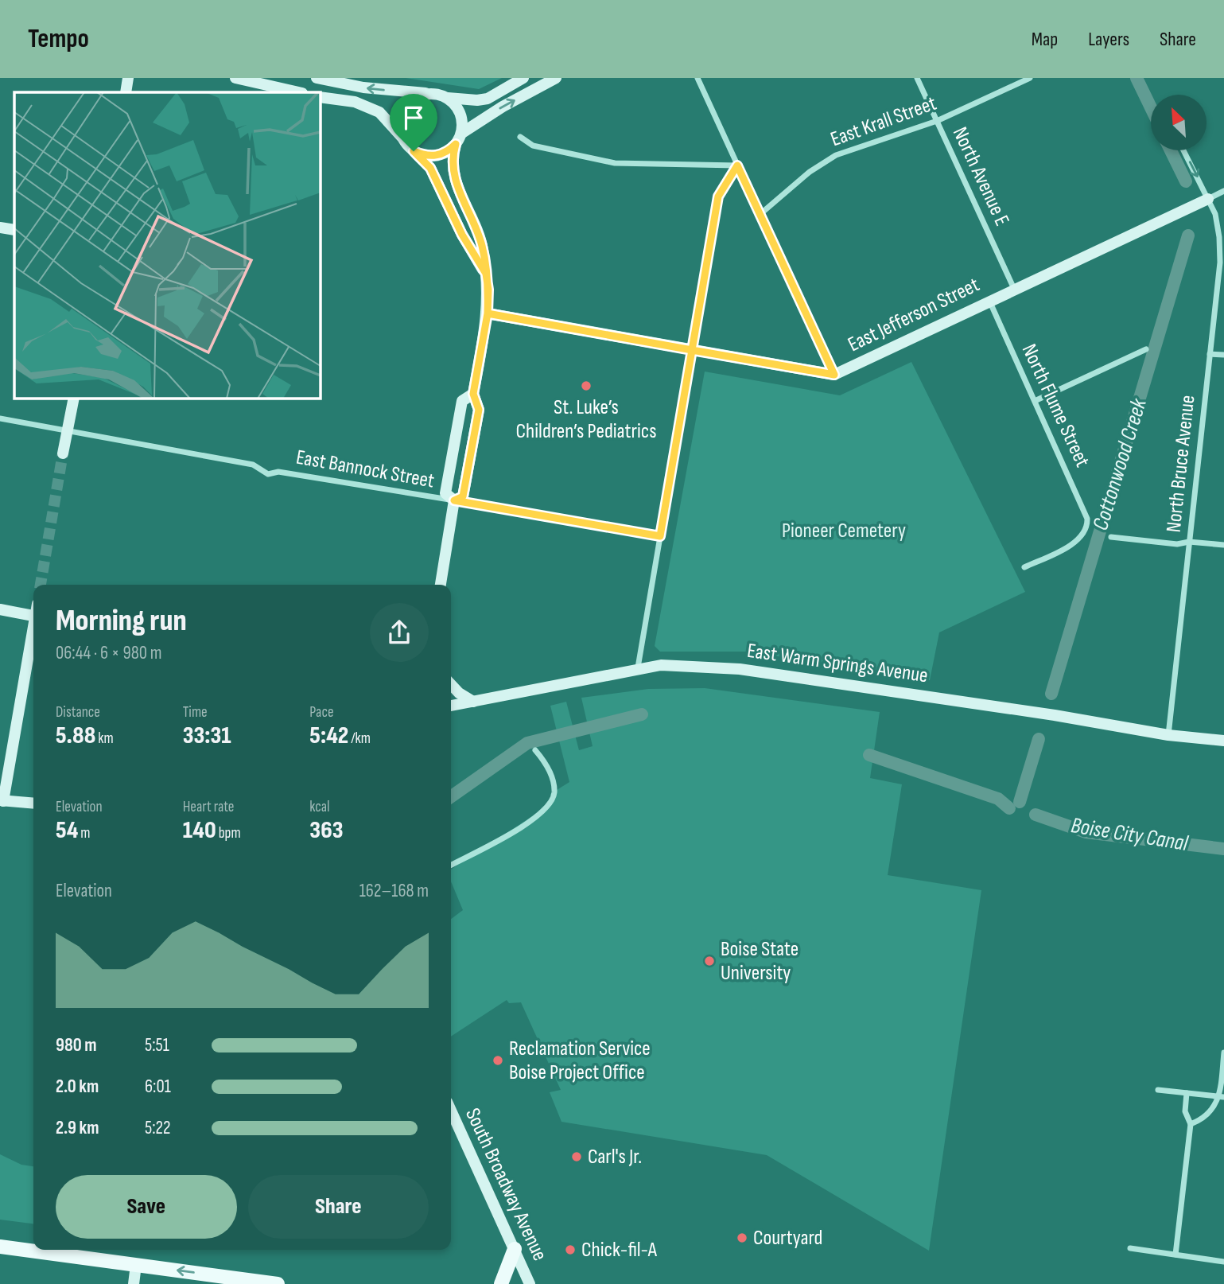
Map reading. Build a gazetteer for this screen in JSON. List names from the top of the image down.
{
  "streets": {
    "street": [
      "East Krall Street",
      "North Avenue E",
      "East Jefferson Street",
      "North Flume Street",
      "North Bruce Avenue",
      "East Bannock Street",
      "East Warm Springs Avenue",
      "South Broadway Avenue"
    ]
  },
  "crossings": [
    ["East Krall Street", "North Avenue E"],
    ["North Avenue E", "East Jefferson Street"],
    ["East Jefferson Street", "North Flume Street"],
    ["East Jefferson Street", "North Bruce Avenue"],
    ["North Bruce Avenue", "East Warm Springs Avenue"]
  ],
  "water": ["Cottonwood Creek", "Boise City Canal"],
  "parks": ["Pioneer Cemetery"],
  "places": [
    "St. Luke’s Children’s Pediatrics",
    "Boise State University",
    "Reclamation Service Boise Project Office",
    "Carl's Jr.",
    "Courtyard",
    "Chick-fil-A"
  ],
  "north": "top left",
  "page": {
    "header": "Tempo",
    "nav": ["Map", "Layers", "Share"],
    "heading": ["Morning run", "06:44 · 6 × 980 m"],
    "stats": [
      ["Distance", "5.88 km"],
      ["Time", "33:31"],
      ["Pace", "5:42 /km"],
      ["Elevation", "54 m"],
      ["Heart rate", "140 bpm"],
      ["kcal", "363"]
    ],
    "chart": ["Elevation", "162–168 m"],
    "list": [
      {
        "name": "980 m",
        "note": "5:51"
      },
      {
        "name": "2.0 km",
        "note": "6:01"
      },
      {
        "name": "2.9 km",
        "note": "5:22"
      }
    ],
    "buttons": ["Save", "Share"]
  }
}
